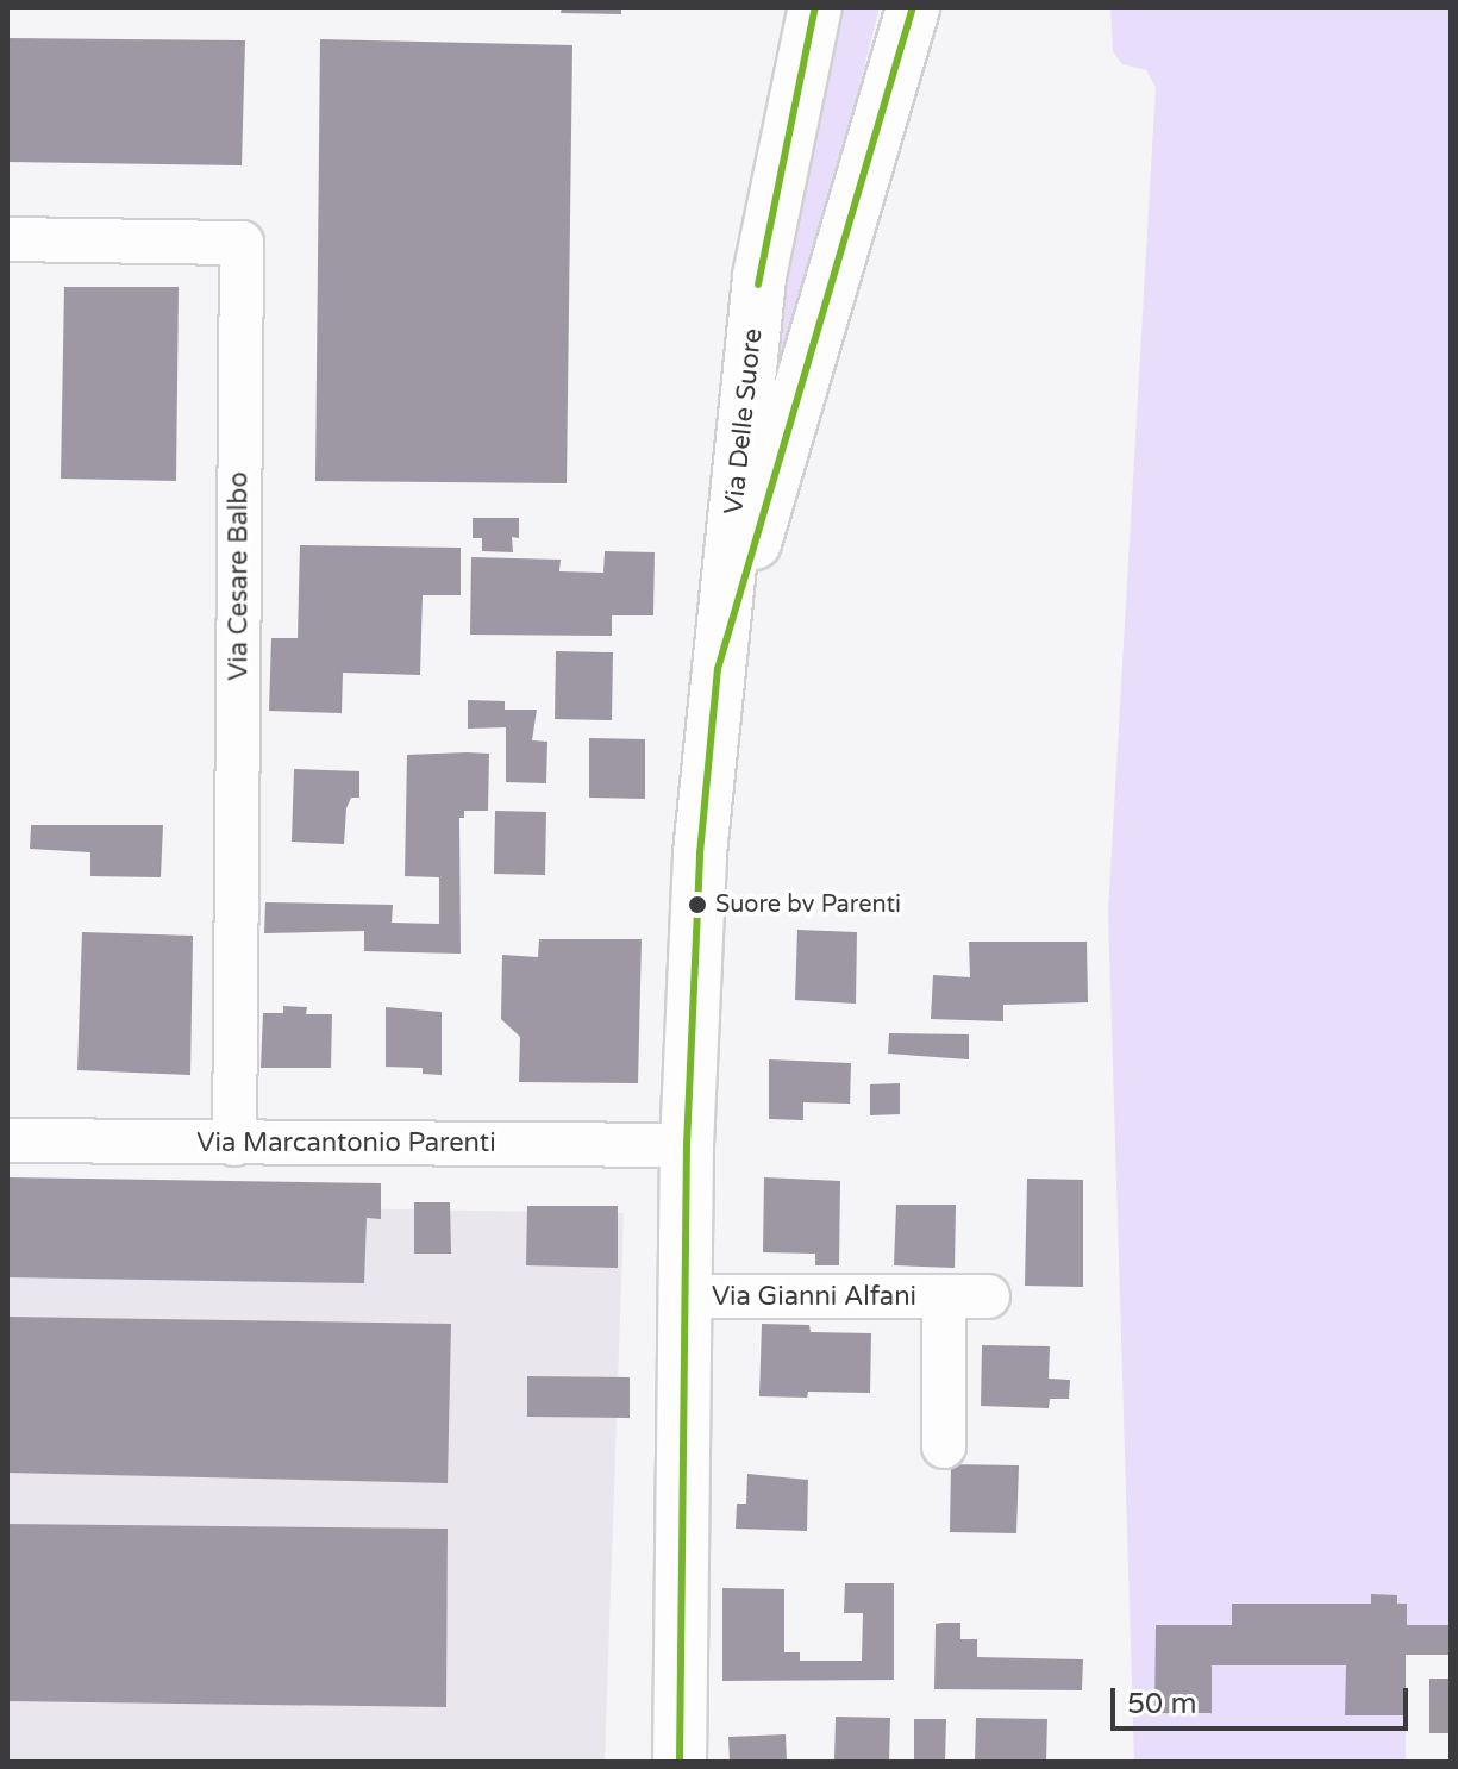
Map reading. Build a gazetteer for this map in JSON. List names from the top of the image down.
{
  "streets": {
    "street": [
      "Via Delle Suore",
      "Via Cesare Balbo",
      "Via Marcantonio Parenti",
      "Via Gianni Alfani"
    ]
  },
  "crossings": [
    ["Via Delle Suore", "Via Marcantonio Parenti"],
    ["Via Delle Suore", "Via Gianni Alfani"],
    ["Via Cesare Balbo", "Via Marcantonio Parenti"]
  ],
  "places": ["Suore bv Parenti"],
  "scale_bar": "50 m"
}
